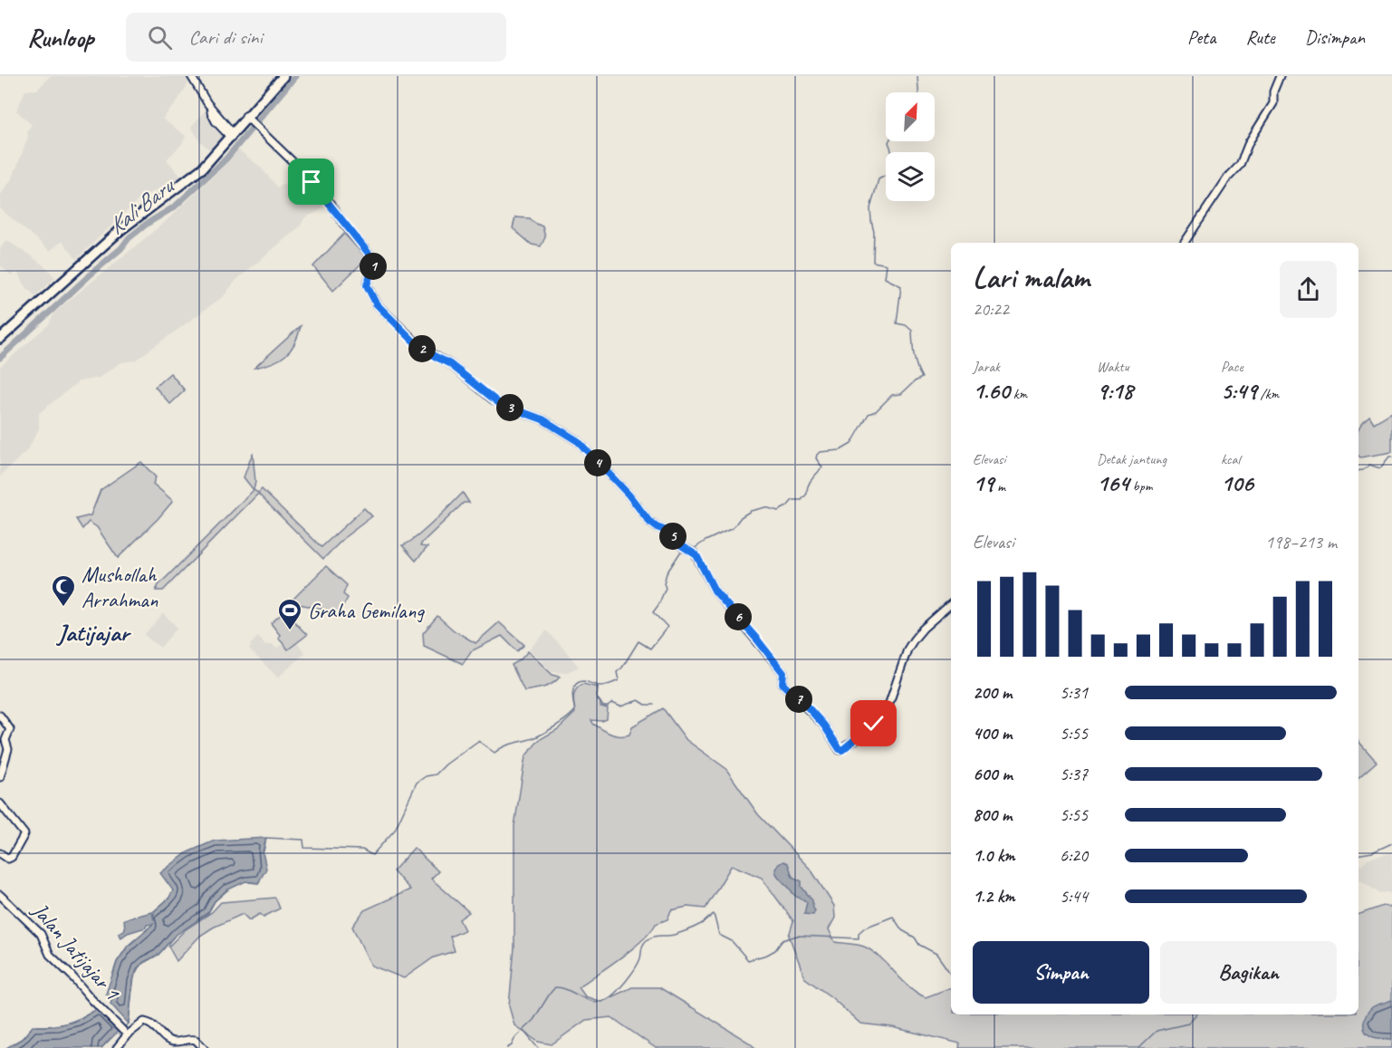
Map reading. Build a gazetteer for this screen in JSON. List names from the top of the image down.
{
  "streets": {
    "street": ["Jalan Jatijajar 1"]
  },
  "districts": ["Jatijajar"],
  "water": ["Kali Baru"],
  "places": {
    "mosque": ["Mushollah Arrahman"],
    "sports": ["Graha Gemilang"]
  },
  "north": "top right",
  "page": {
    "header": "Runloop",
    "search": "Cari di sini",
    "nav": ["Peta", "Rute", "Disimpan"],
    "heading": ["Lari malam", "20:22"],
    "pins": [
      "1",
      "2",
      "3",
      "4",
      "5",
      "6",
      "7"
    ],
    "stats": [
      ["Jarak", "1.60 km"],
      ["Waktu", "9:18"],
      ["Pace", "5:49 /km"],
      ["Elevasi", "19 m"],
      ["Detak jantung", "164 bpm"],
      ["kcal", "106"]
    ],
    "chart": ["Elevasi", "198–213 m"],
    "list": [
      {
        "name": "200 m",
        "note": "5:31"
      },
      {
        "name": "400 m",
        "note": "5:55"
      },
      {
        "name": "600 m",
        "note": "5:37"
      },
      {
        "name": "800 m",
        "note": "5:55"
      },
      {
        "name": "1.0 km",
        "note": "6:20"
      },
      {
        "name": "1.2 km",
        "note": "5:44"
      }
    ],
    "buttons": ["Simpan", "Bagikan"]
  }
}
